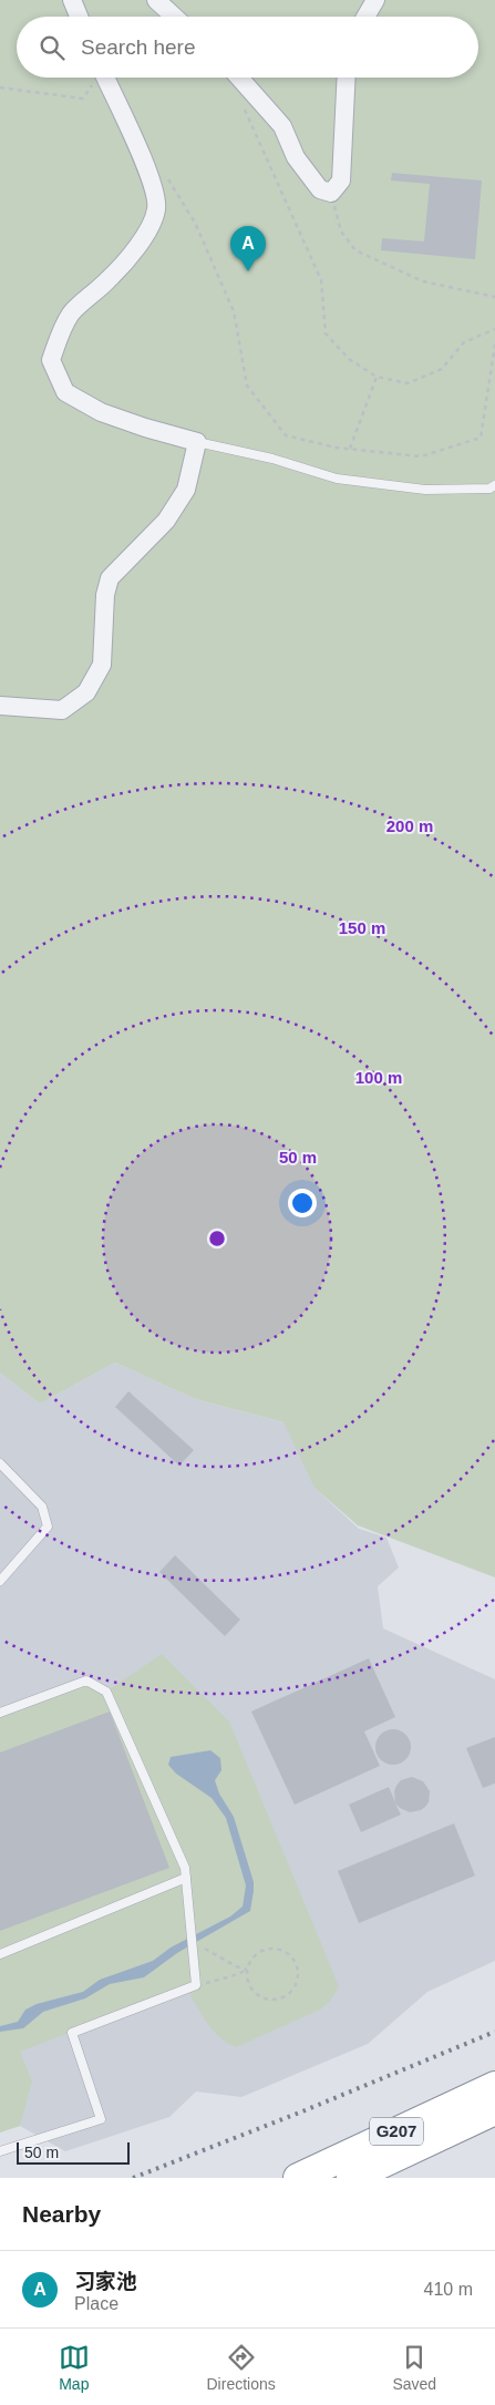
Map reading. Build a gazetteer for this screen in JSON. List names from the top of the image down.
{
  "streets": {
    "highway": ["G207"]
  },
  "scale_bar": "50 m",
  "page": {
    "search": "Search here",
    "pins": "A",
    "scale": "50 m",
    "heading": "Nearby",
    "list": [
      {
        "mark": "A",
        "name": "习家池",
        "note": "Place",
        "value": "410 m"
      }
    ],
    "nav": ["Map", "Directions", "Saved"]
  },
  "rings": [
    "200 m",
    "150 m",
    "100 m",
    "50 m"
  ]
}
